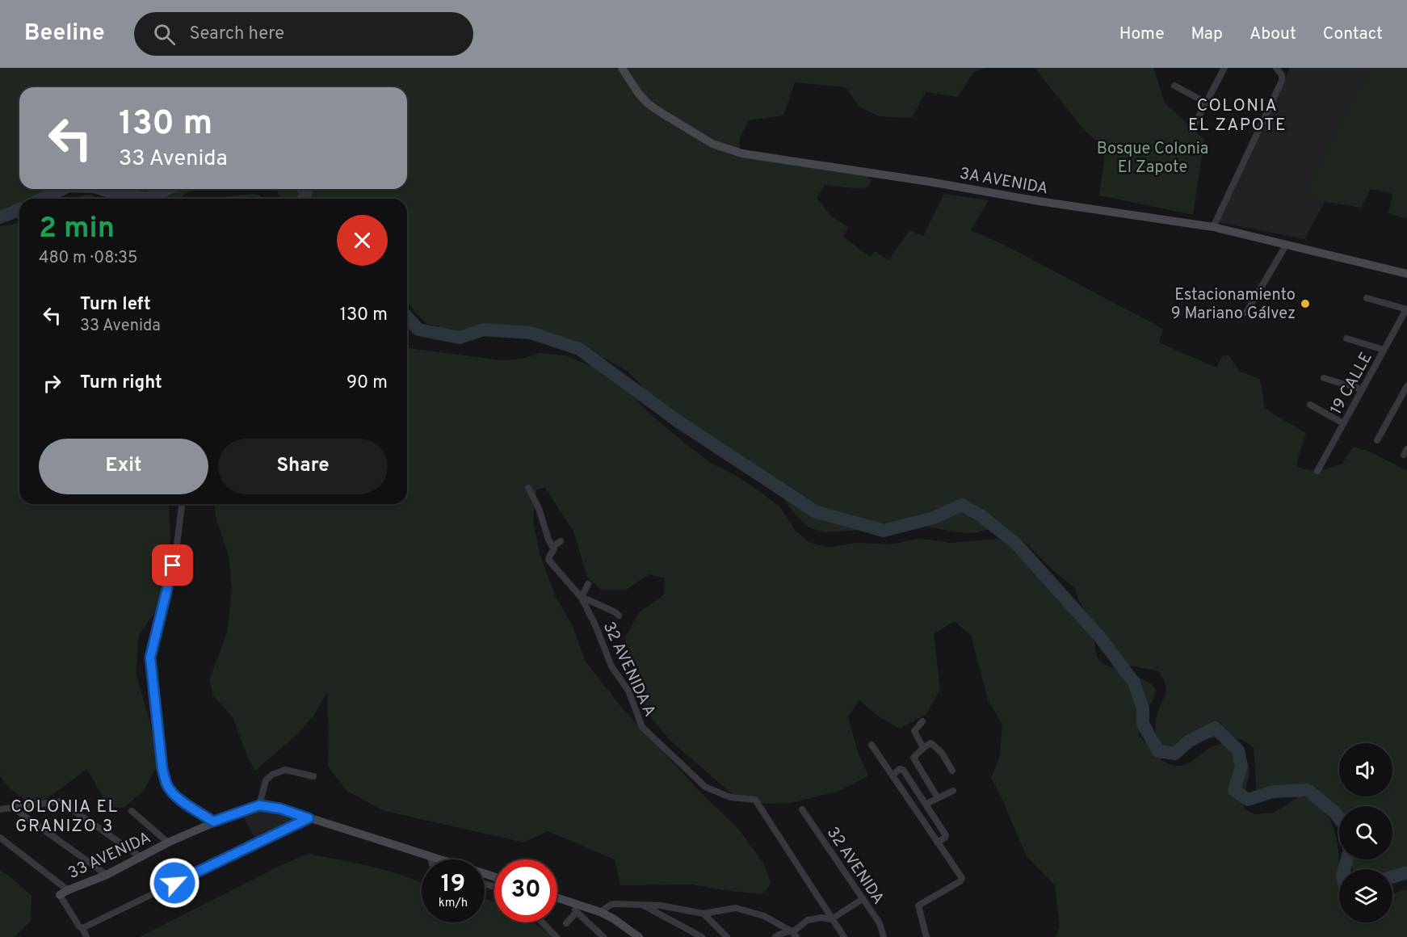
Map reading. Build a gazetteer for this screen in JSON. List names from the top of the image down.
{
  "streets": {
    "street": [
      "3A AVENIDA",
      "19 CALLE",
      "32 AVENIDA A",
      "33 AVENIDA",
      "32 AVENIDA"
    ]
  },
  "districts": ["COLONIA EL ZAPOTE", "COLONIA EL GRANIZO 3"],
  "parks": ["Bosque Colonia El Zapote"],
  "places": ["Estacionamiento 9 Mariano Gálvez"],
  "page": {
    "header": "Beeline",
    "search": "Search here",
    "nav": [
      "Home",
      "Map",
      "About",
      "Contact"
    ],
    "turn": ["130 m", "33 Avenida"],
    "heading": ["2 min", "480 m · 08:35"],
    "list": [
      {
        "name": "Turn left",
        "note": "33 Avenida",
        "value": "130 m"
      },
      {
        "name": "Turn right",
        "value": "90 m"
      }
    ],
    "buttons": ["Exit", "Share"],
    "speed": "19 km/h",
    "limit": "30"
  }
}
